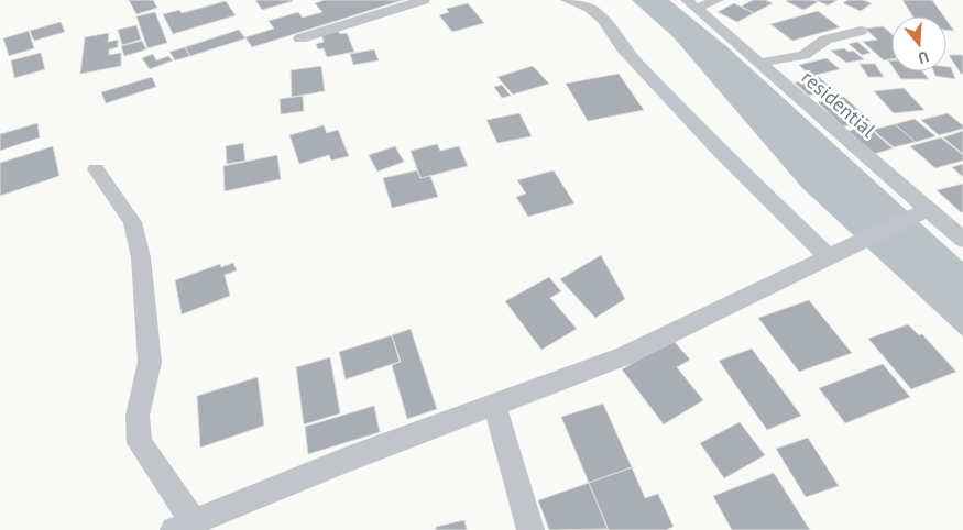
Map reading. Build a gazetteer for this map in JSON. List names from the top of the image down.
{
  "streets": {
    "street": ["residential"]
  },
  "north": "bottom"
}
